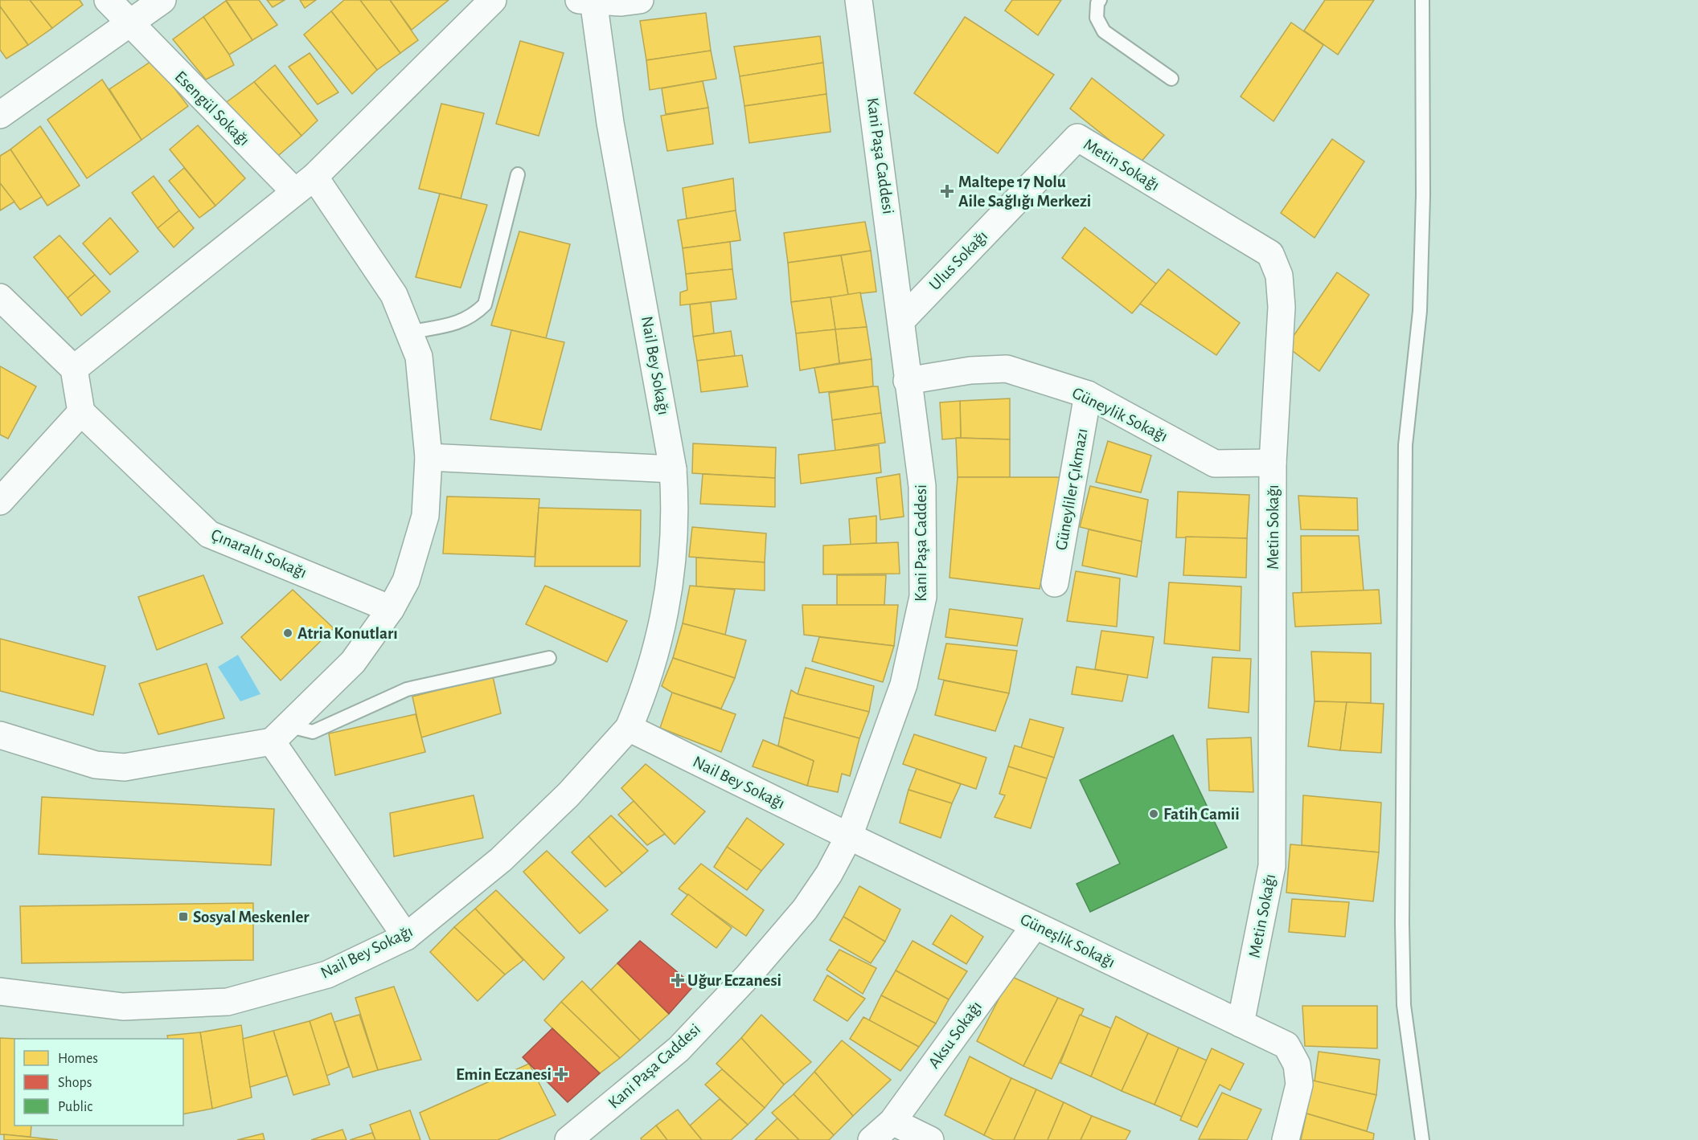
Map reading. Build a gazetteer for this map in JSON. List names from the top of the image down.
{
  "streets": {
    "street": [
      "Esengül Sokağı",
      "Kani Paşa Caddesi",
      "Metin Sokağı",
      "Ulus Sokağı",
      "Nail Bey Sokağı",
      "Güneylik Sokağı",
      "Güneyliler Çıkmazı",
      "Çınaraltı Sokağı",
      "Güneşlik Sokağı",
      "Aksu Sokağı"
    ]
  },
  "crossings": [
    ["Kani Paşa Caddesi", "Ulus Sokağı"],
    ["Kani Paşa Caddesi", "Nail Bey Sokağı"],
    ["Kani Paşa Caddesi", "Güneylik Sokağı"],
    ["Kani Paşa Caddesi", "Güneşlik Sokağı"],
    ["Metin Sokağı", "Ulus Sokağı"],
    ["Metin Sokağı", "Güneylik Sokağı"],
    ["Metin Sokağı", "Güneşlik Sokağı"],
    ["Nail Bey Sokağı", "Güneşlik Sokağı"],
    ["Güneylik Sokağı", "Güneyliler Çıkmazı"],
    ["Güneşlik Sokağı", "Aksu Sokağı"]
  ],
  "places": {
    "health": ["Maltepe 17 Nolu Aile Sağlığı Merkezi", "Uğur Eczanesi", "Emin Eczanesi"],
    "other": ["Atria Konutları", "Fatih Camii"],
    "transit": ["Sosyal Meskenler"]
  },
  "legend": ["Homes", "Shops", "Public"]
}
